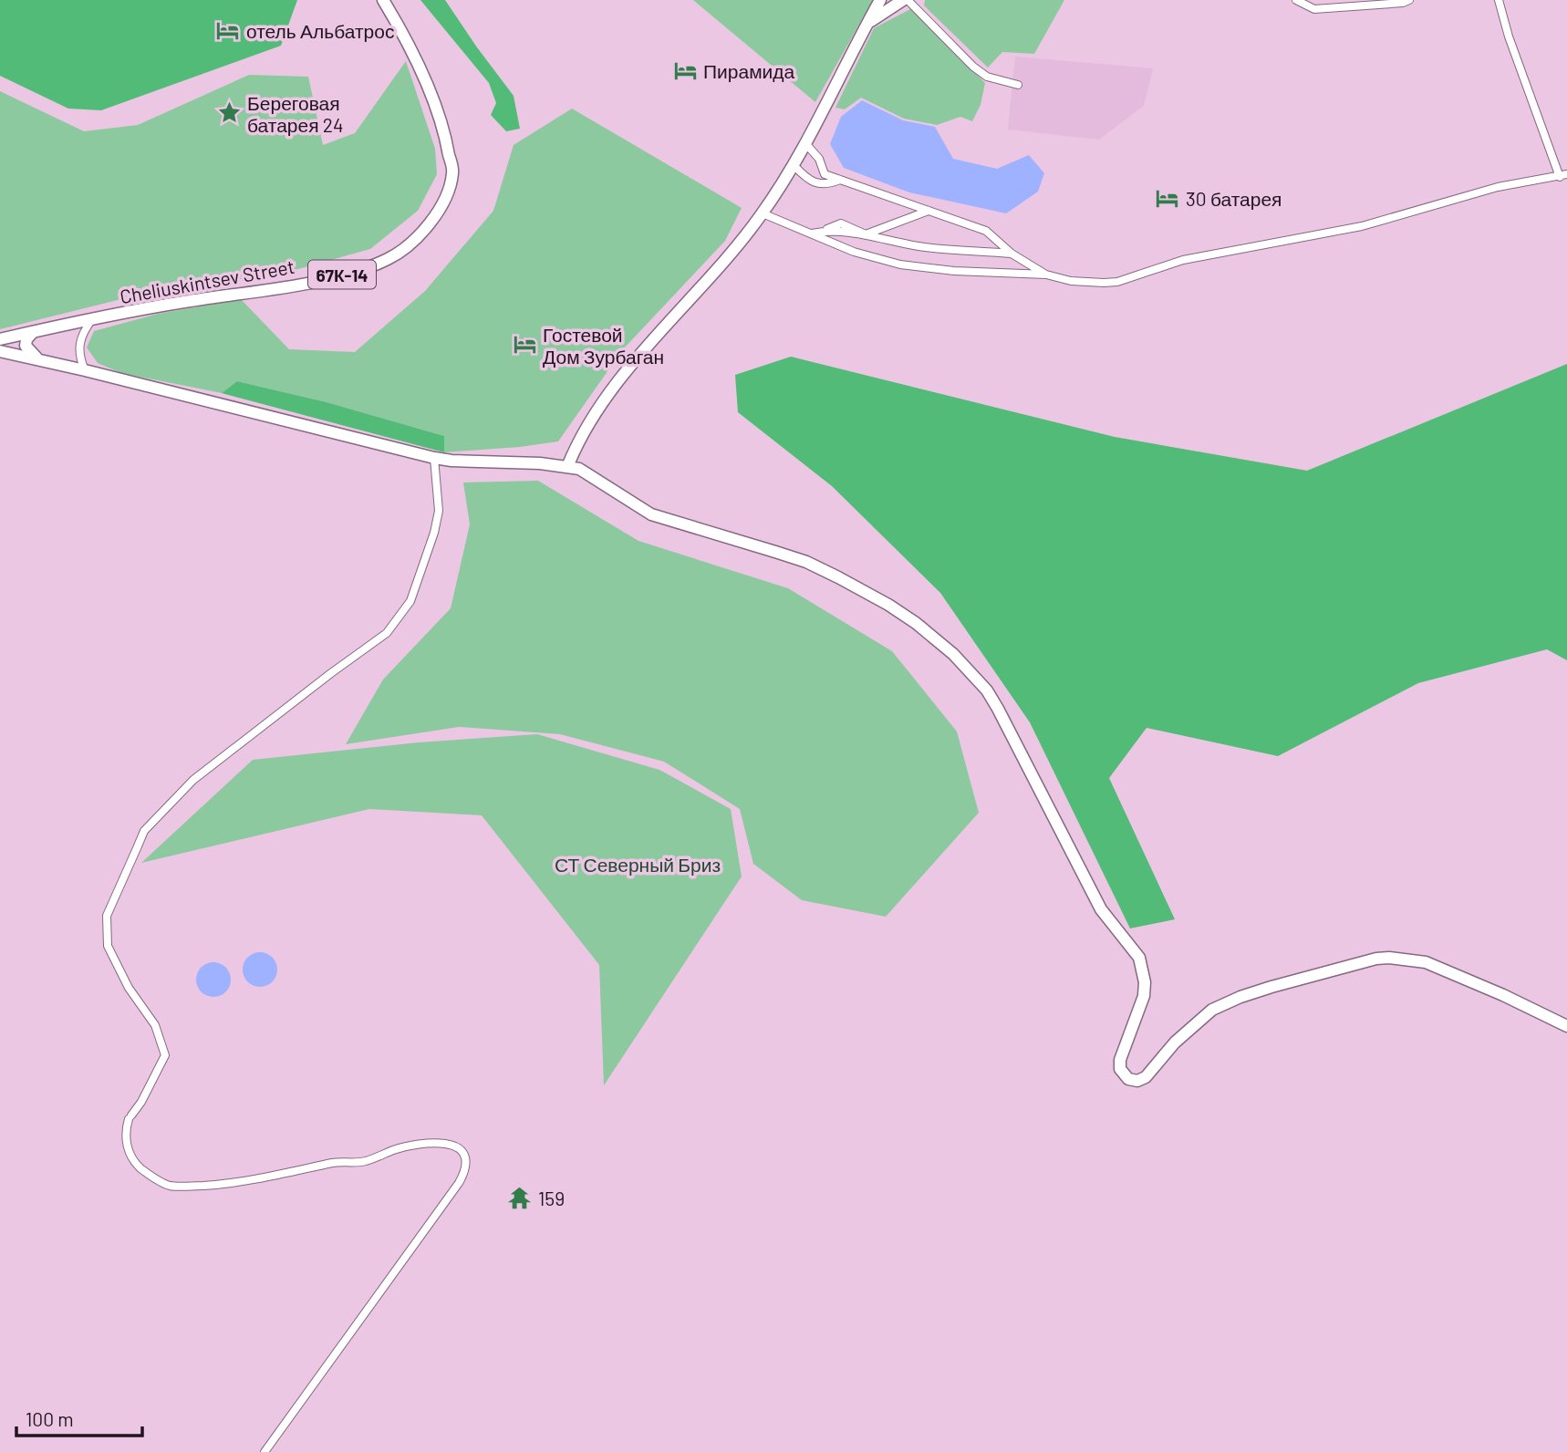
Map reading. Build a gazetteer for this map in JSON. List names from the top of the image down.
{
  "streets": {
    "main road": ["67К-14", "Cheliuskintsev Street"]
  },
  "parks": ["СТ Северный Бриз"],
  "places": {
    "hotel": [
      "отель Альбатрос",
      "Пирамида",
      "30 батарея",
      "Гостевой Дом Зурбаган"
    ],
    "place": ["Береговая батарея 24"],
    "temple": ["159"]
  },
  "scale_bar": "100 m"
}
